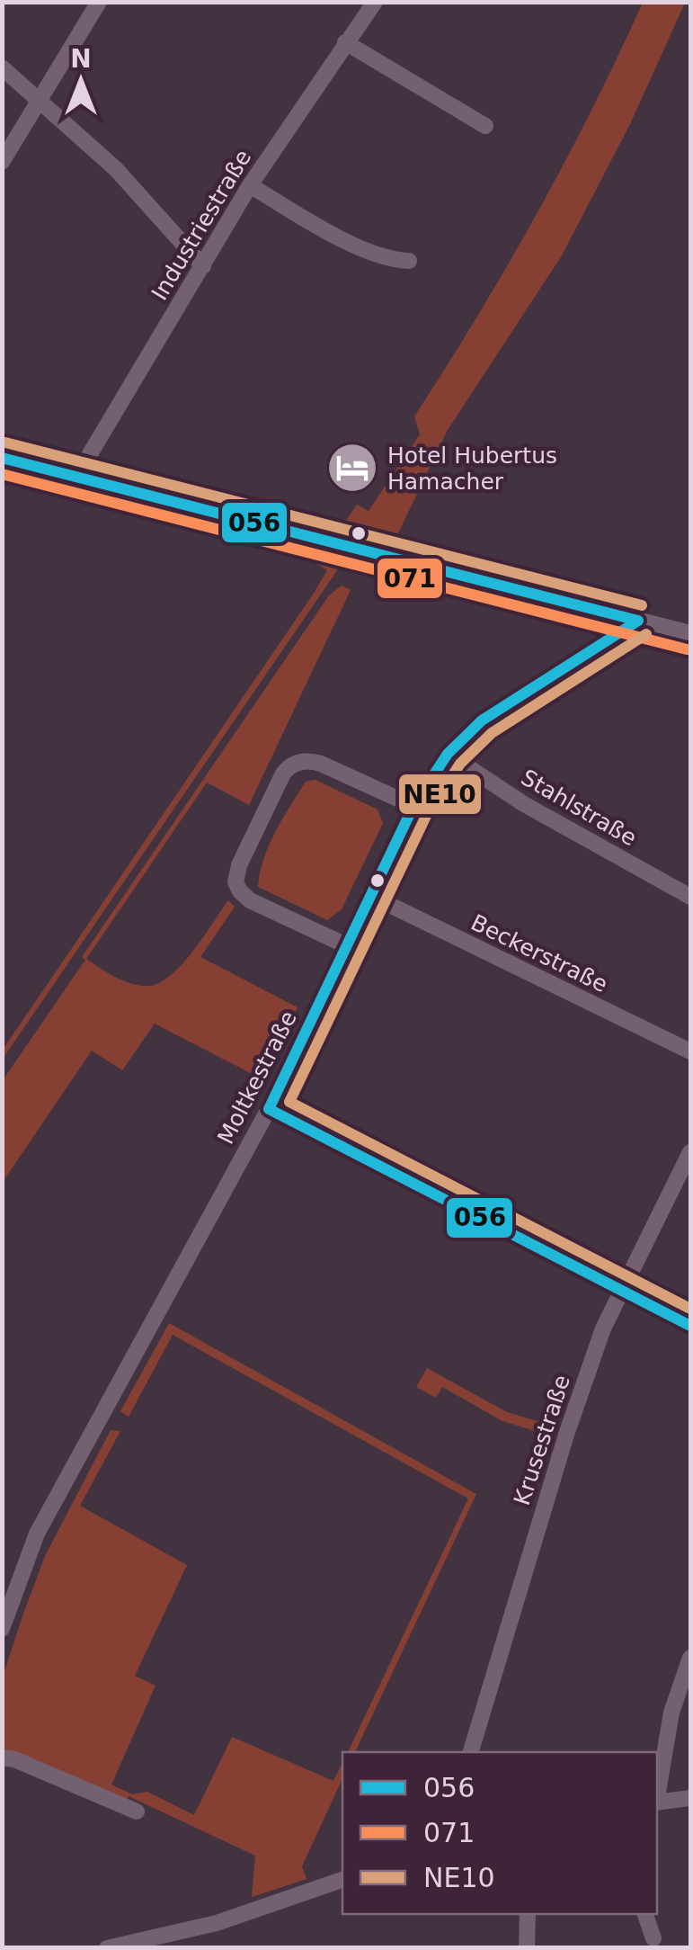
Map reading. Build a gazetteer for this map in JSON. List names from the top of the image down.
{
  "streets": {
    "street": [
      "Industriestraße",
      "Stahlstraße",
      "Beckerstraße",
      "Moltkestraße",
      "Krusestraße"
    ]
  },
  "crossings": [
    ["Stahlstraße", "Moltkestraße"],
    ["Beckerstraße", "Moltkestraße"]
  ],
  "places": {
    "hotel": ["Hotel Hubertus Hamacher"]
  },
  "lines": ["transit line NE10", "transit line 056", "transit line 071"],
  "legend": ["056", "071", "NE10"],
  "north": "top"
}
